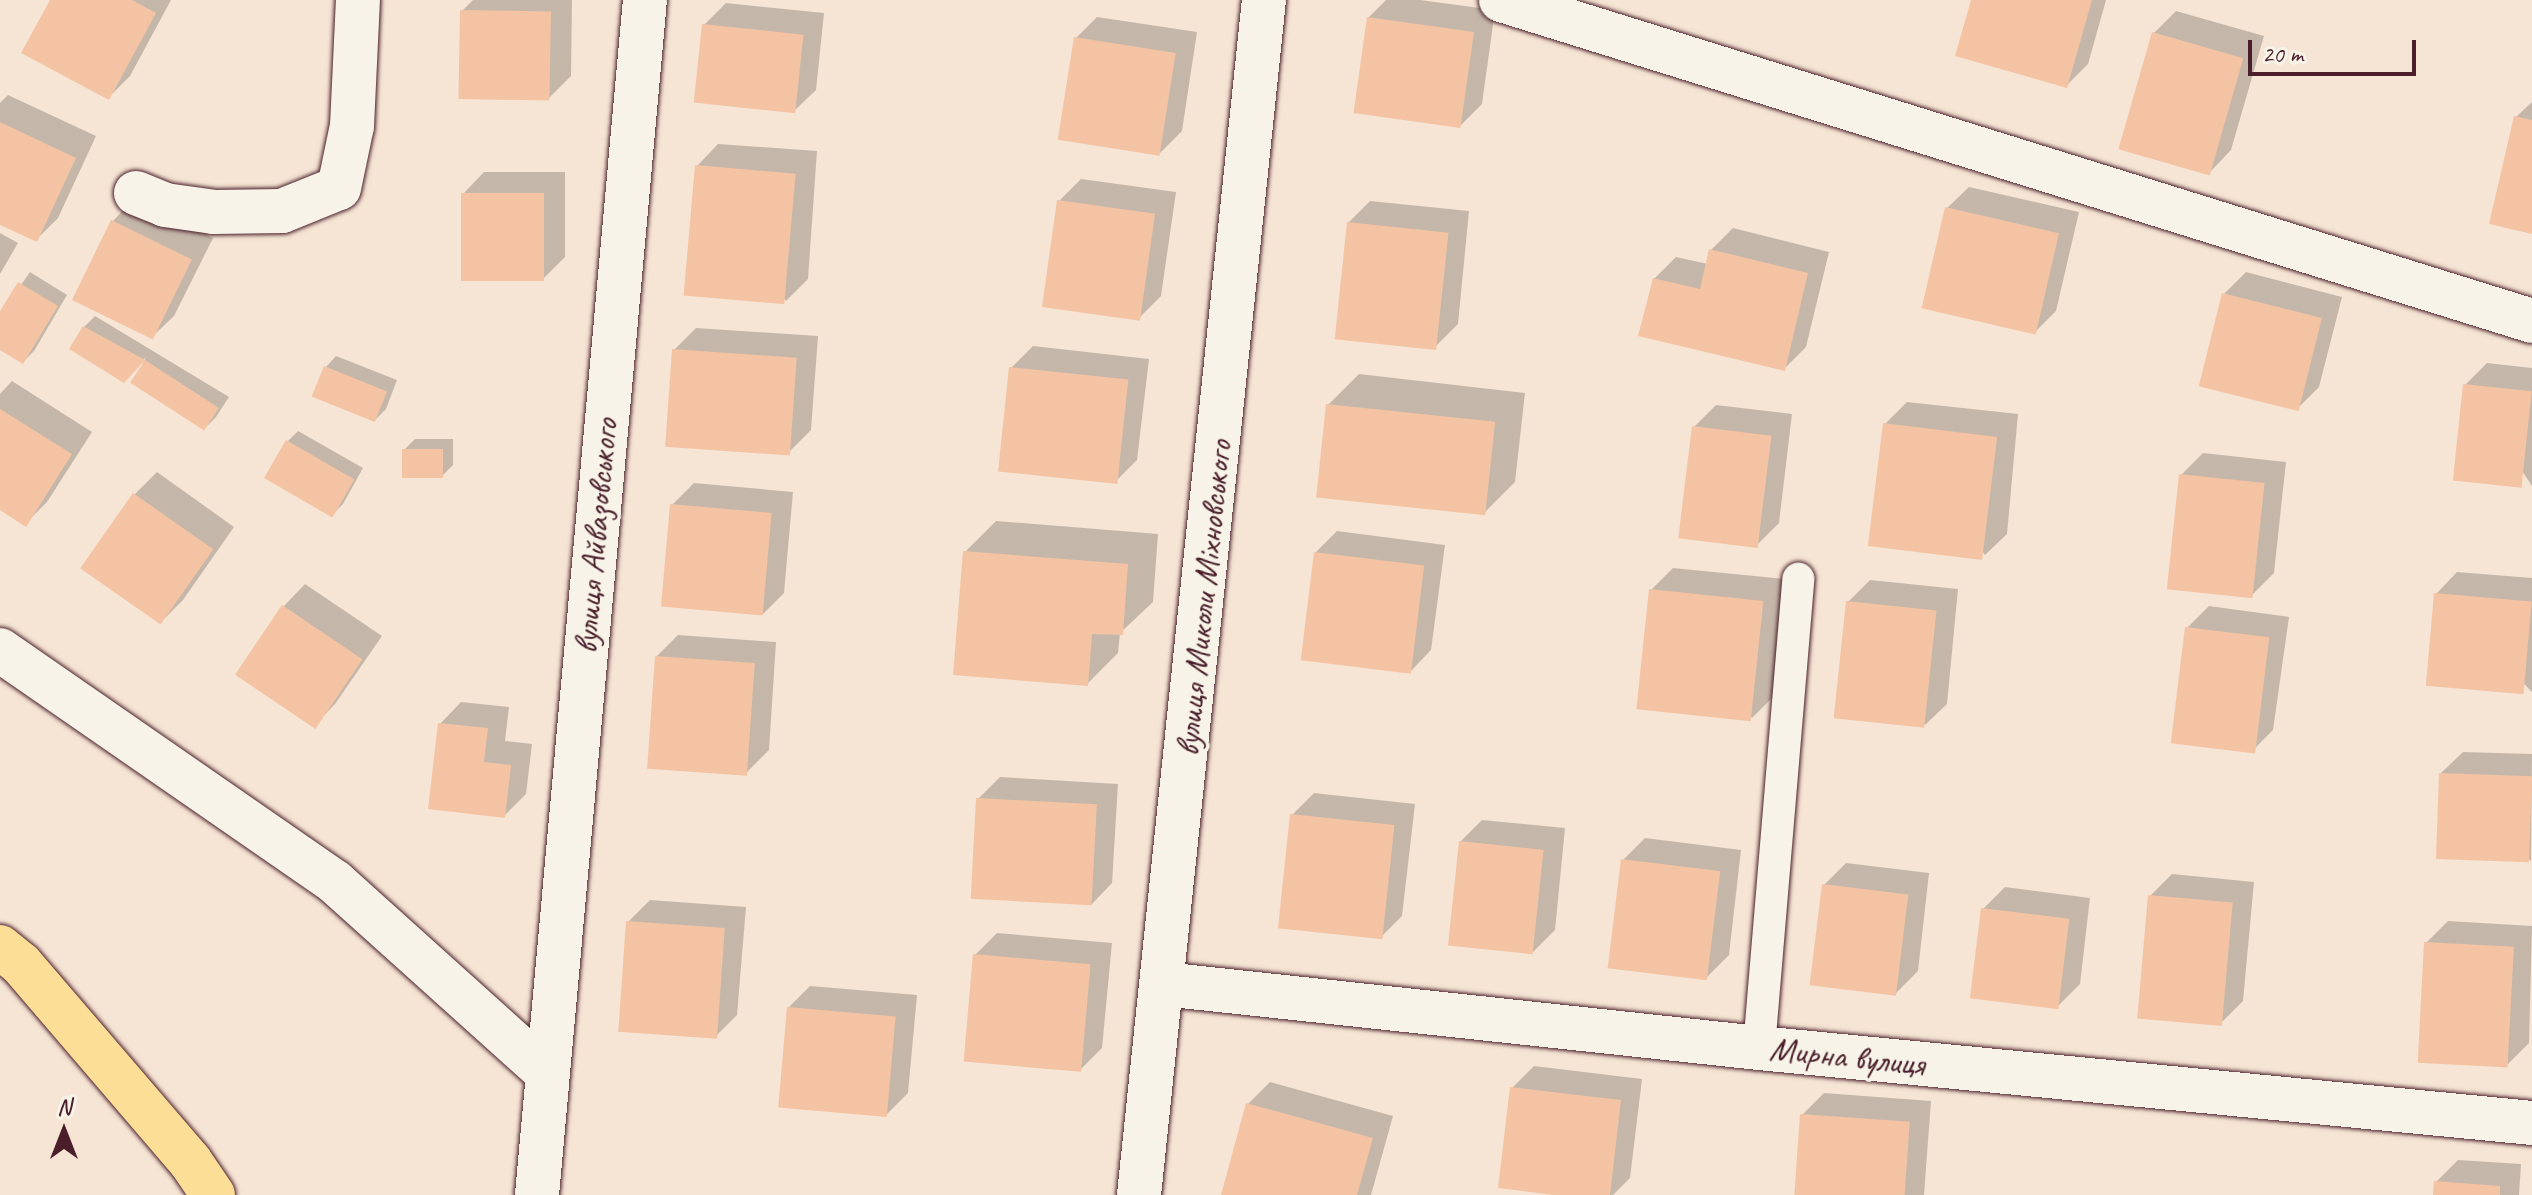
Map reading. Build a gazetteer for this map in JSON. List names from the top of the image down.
{
  "streets": {
    "street": ["вулиця Айвазовського", "вулиця Миколи Міхновського", "Мирна вулиця"]
  },
  "crossings": [
    ["вулиця Миколи Міхновського", "Мирна вулиця"]
  ],
  "scale_bar": "20 m",
  "north": "top"
}
